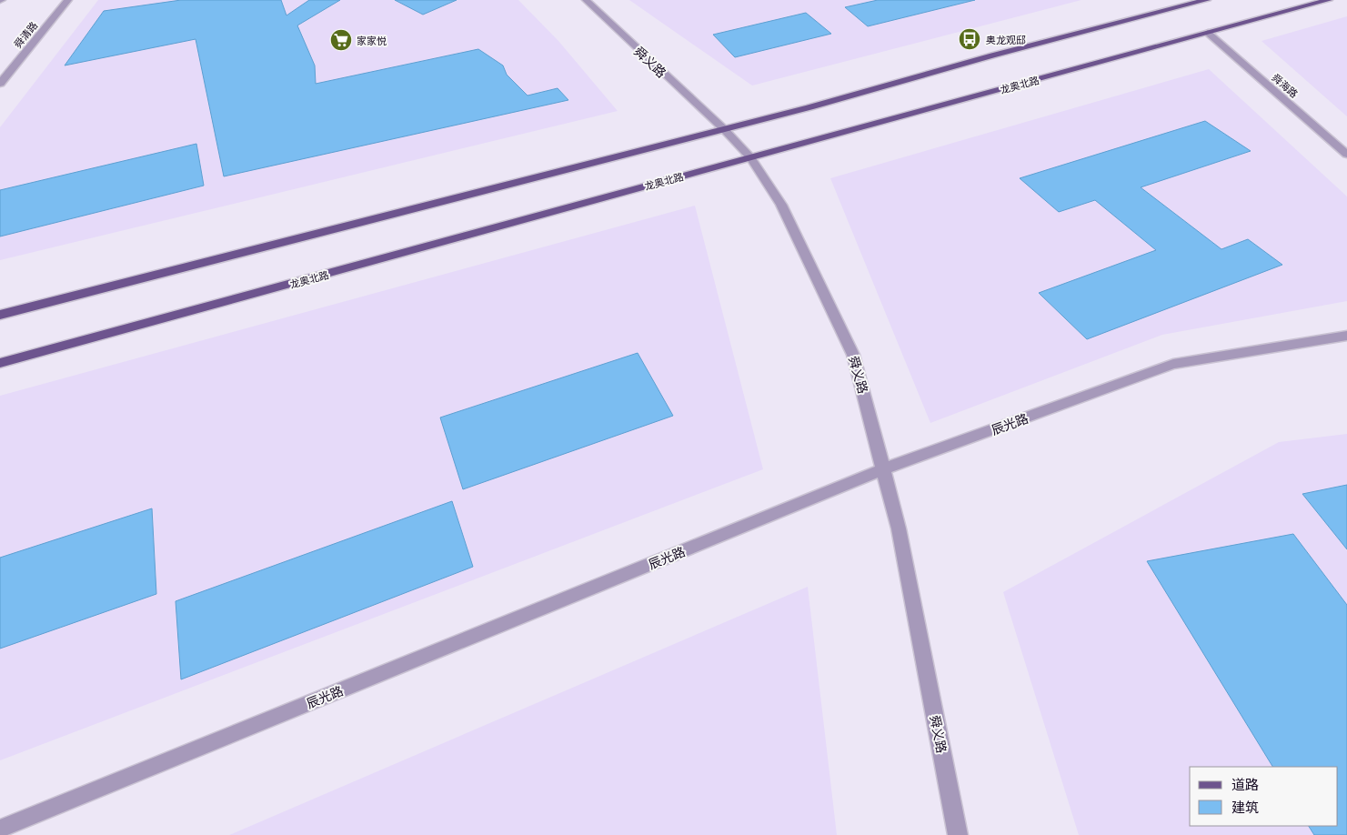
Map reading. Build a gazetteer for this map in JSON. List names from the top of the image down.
{
  "streets": {
    "main road": ["龙奥北路"],
    "street": [
      "舜清路",
      "舜义路",
      "舜海路",
      "辰光路"
    ]
  },
  "crossings": [
    ["舜义路", "龙奥北路"],
    ["舜义路", "辰光路"],
    ["龙奥北路", "舜海路"]
  ],
  "places": {
    "bus stop": ["奥龙观邸"],
    "supermarket": ["家家悦"]
  },
  "legend": ["道路", "建筑"]
}
